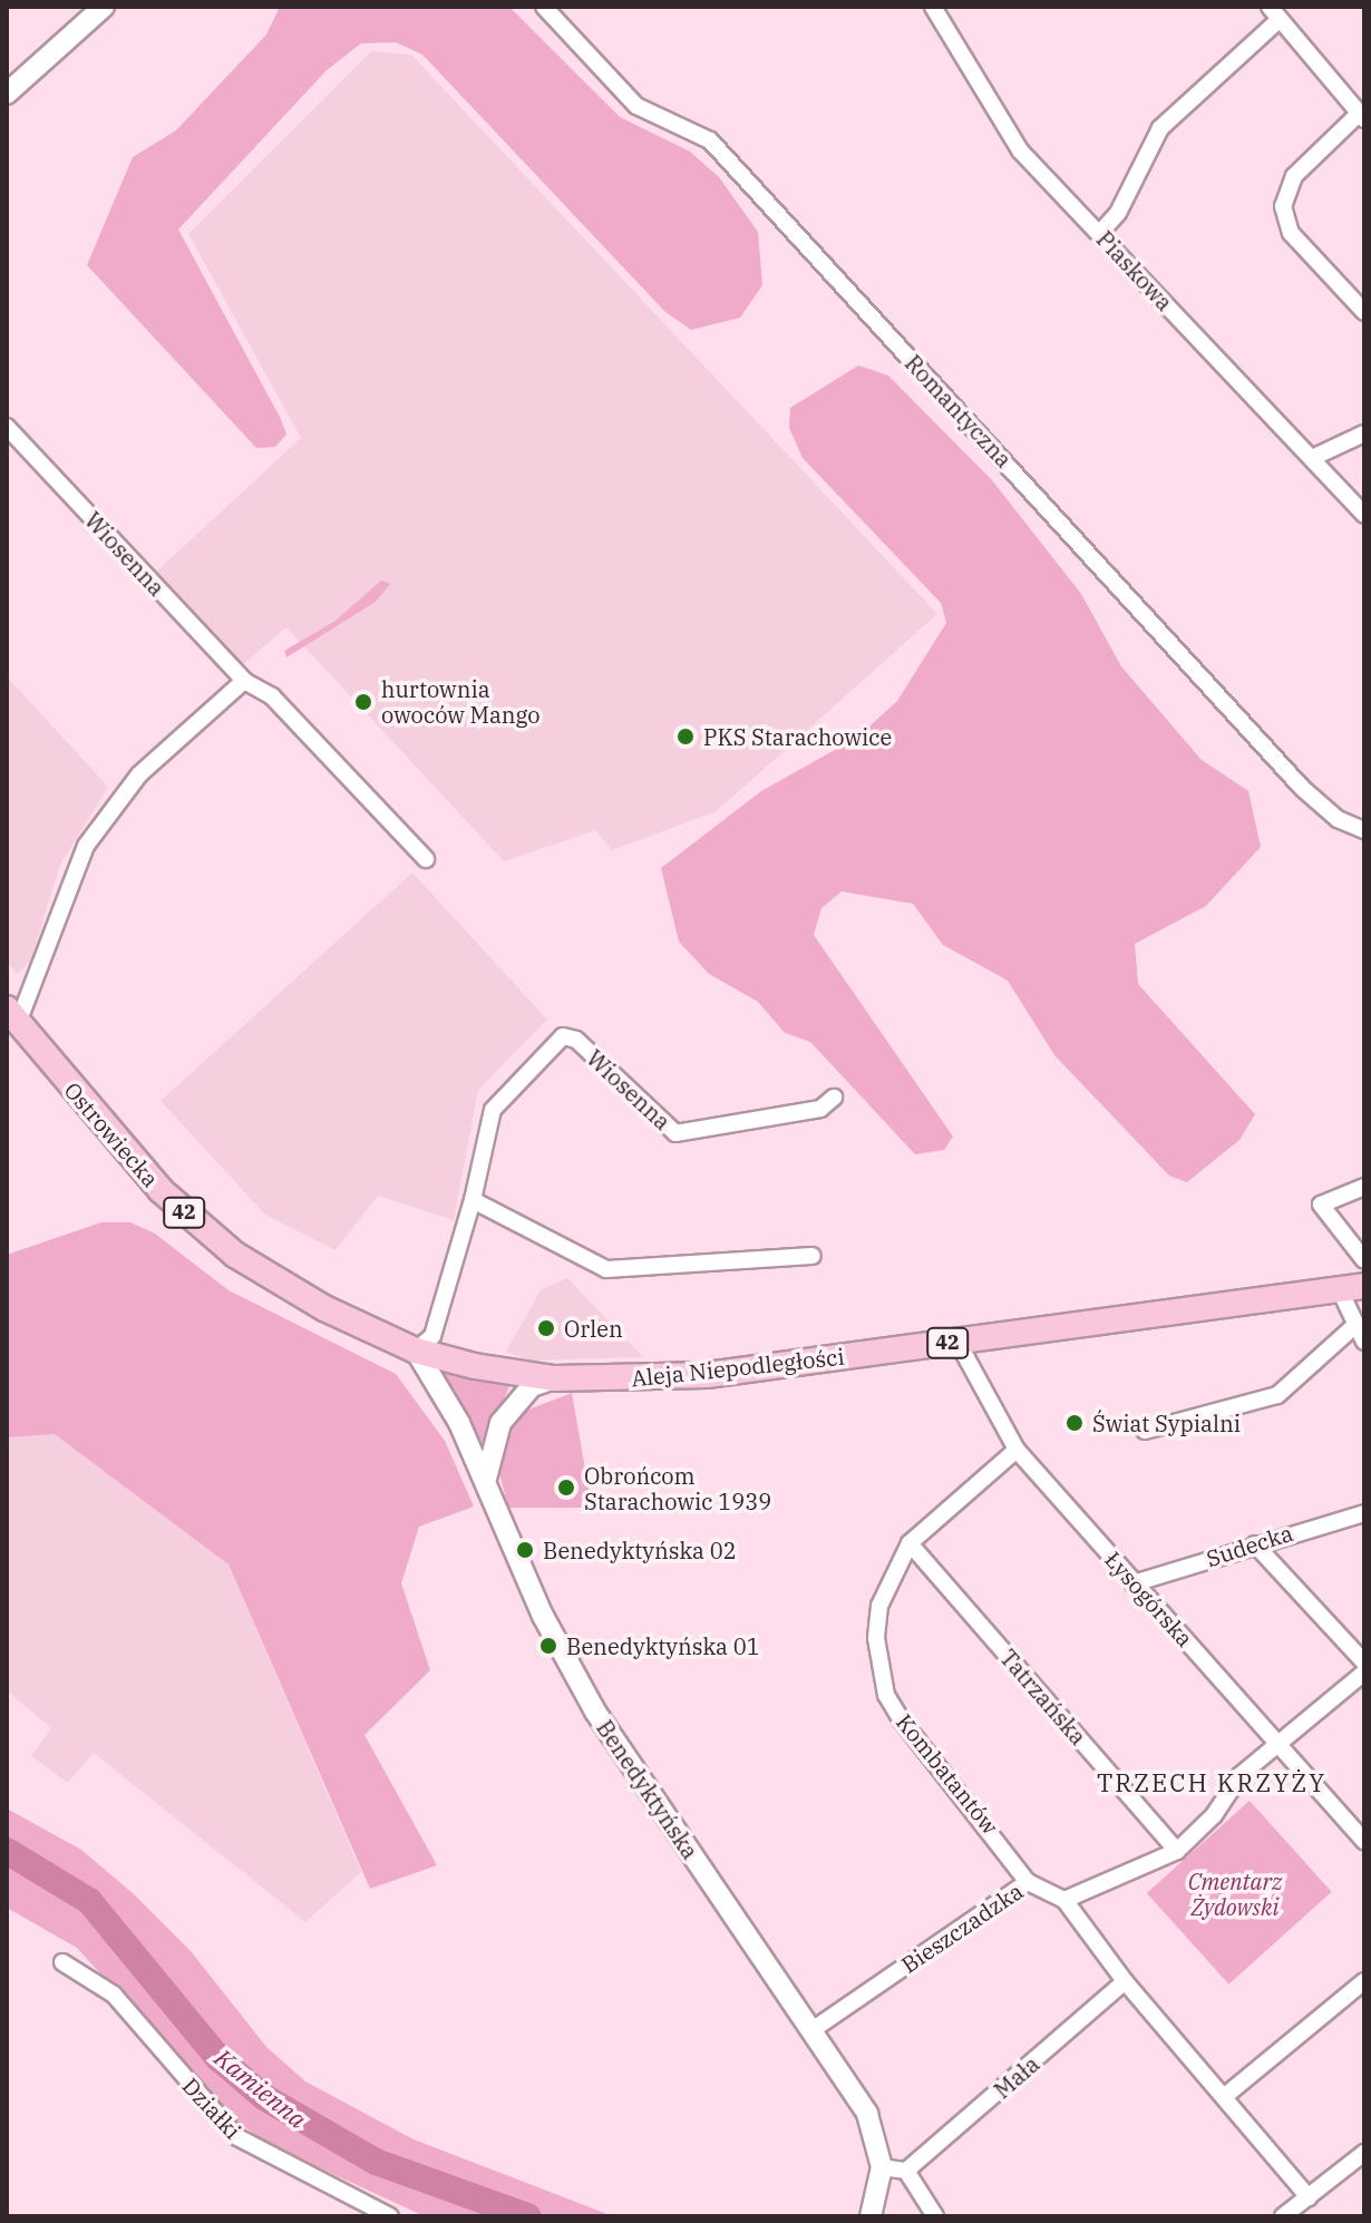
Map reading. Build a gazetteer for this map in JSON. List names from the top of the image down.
{
  "streets": {
    "main road": ["Ostrowiecka", "42", "Aleja Niepodległości"],
    "street": [
      "Piaskowa",
      "Romantyczna",
      "Wiosenna",
      "Sudecka",
      "Łysogórska",
      "Tatrzańska",
      "Kombatantów",
      "Benedyktyńska",
      "Bieszczadzka",
      "Mała",
      "Działki"
    ]
  },
  "crossings": [
    ["Ostrowiecka", "Aleja Niepodległości"],
    ["Ostrowiecka", "Benedyktyńska"],
    ["Aleja Niepodległości", "Łysogórska"],
    ["Aleja Niepodległości", "Benedyktyńska"],
    ["Sudecka", "Łysogórska"],
    ["Łysogórska", "Kombatantów"],
    ["Tatrzańska", "Kombatantów"],
    ["Kombatantów", "Bieszczadzka"],
    ["Benedyktyńska", "Bieszczadzka"]
  ],
  "districts": ["TRZECH KRZYŻY"],
  "water": ["Kamienna"],
  "parks": ["Cmentarz Żydowski"],
  "places": [
    "hurtownia owoców Mango",
    "PKS Starachowice",
    "Orlen",
    "Świat Sypialni",
    "Obrońcom Starachowic 1939",
    "Benedyktyńska 02",
    "Benedyktyńska 01"
  ]
}
